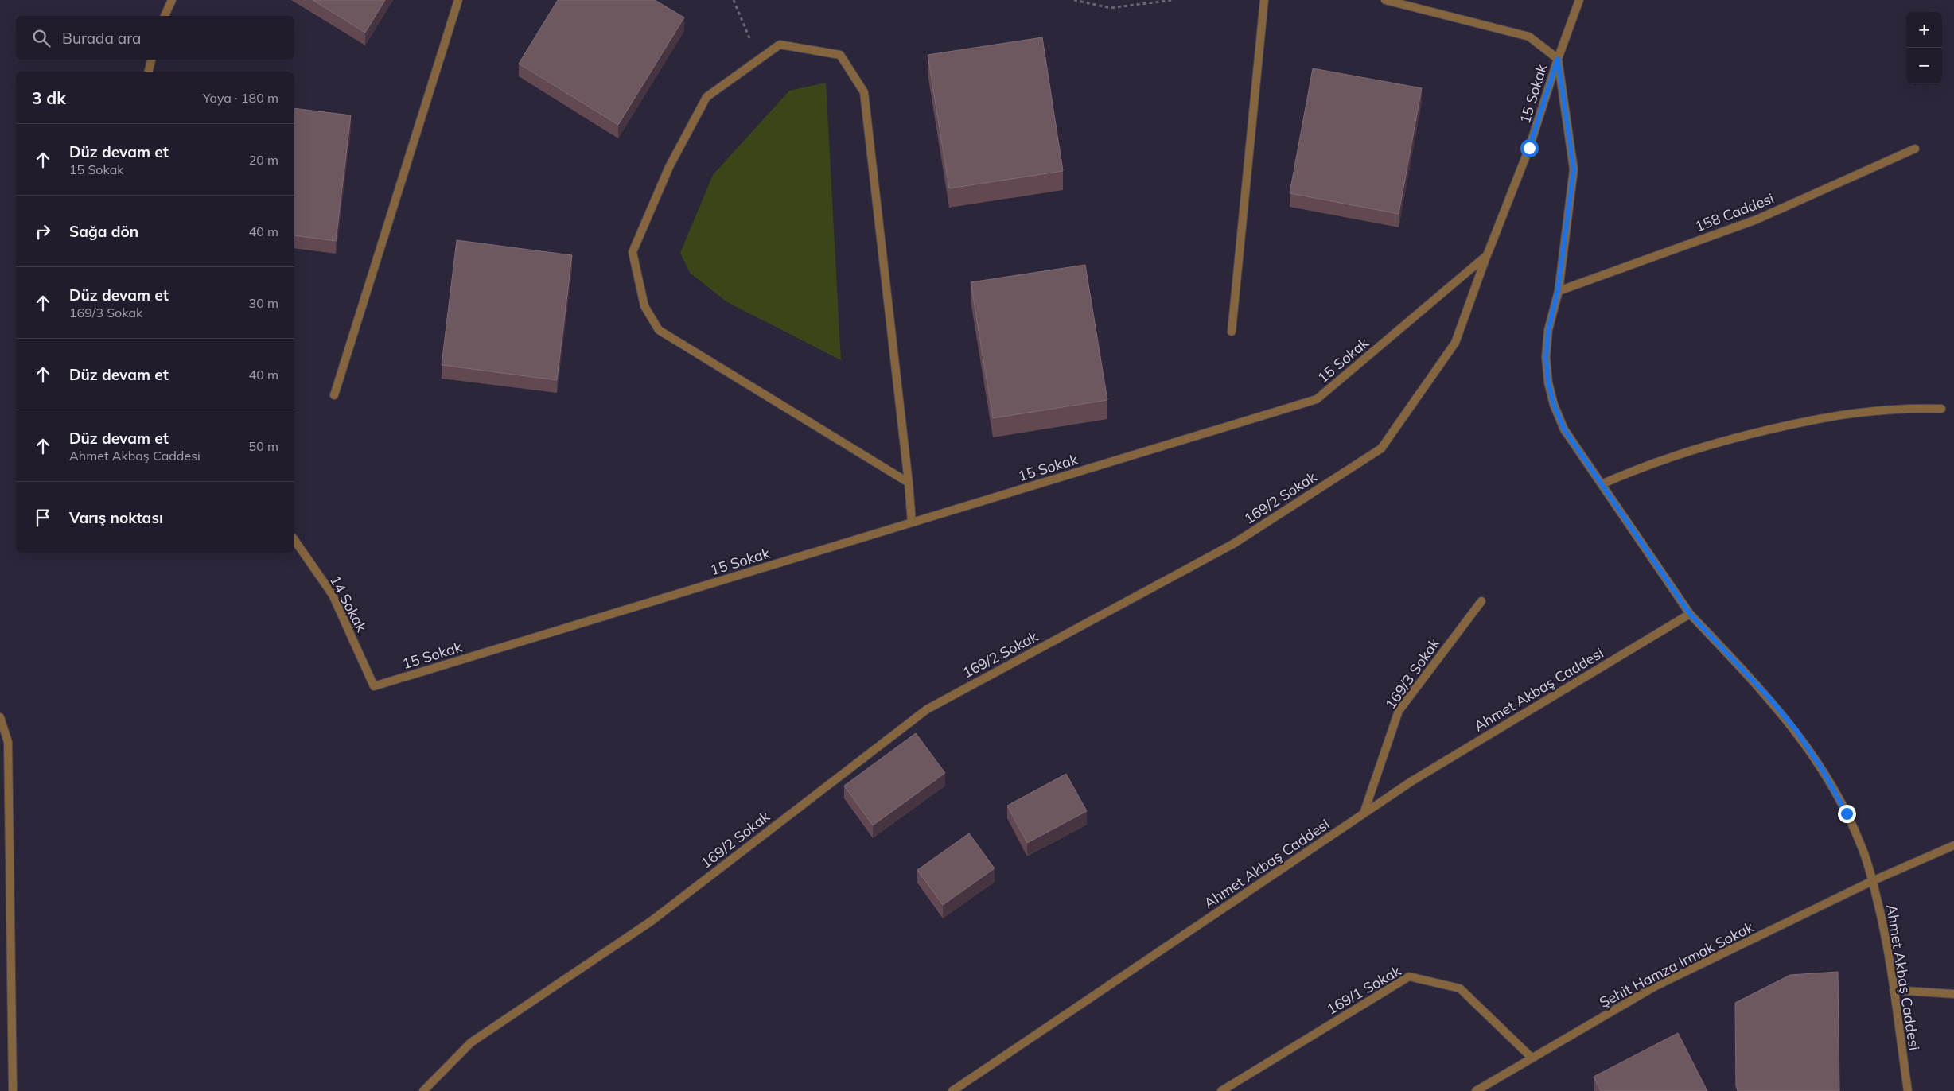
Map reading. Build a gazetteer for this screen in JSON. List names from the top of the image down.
{
  "streets": {
    "street": [
      "15 Sokak",
      "158 Caddesi",
      "169/2 Sokak",
      "14 Sokak",
      "169/3 Sokak",
      "Ahmet Akbaş Caddesi",
      "Şehit Hamza Irmak Sokak",
      "169/1 Sokak"
    ]
  },
  "crossings": [
    ["15 Sokak", "169/2 Sokak"],
    ["15 Sokak", "14 Sokak"],
    ["169/3 Sokak", "Ahmet Akbaş Caddesi"],
    ["Ahmet Akbaş Caddesi", "Şehit Hamza Irmak Sokak"],
    ["Şehit Hamza Irmak Sokak", "169/1 Sokak"]
  ],
  "page": {
    "map_buttons": ["+", "−"],
    "search": "Burada ara",
    "heading": ["3 dk", "Yaya · 180 m"],
    "list": [
      ["Düz devam et", "15 Sokak", "20 m"],
      ["Sağa dön", "40 m"],
      ["Düz devam et", "169/3 Sokak", "30 m"],
      ["Düz devam et", "40 m"],
      ["Düz devam et", "Ahmet Akbaş Caddesi", "50 m"],
      "Varış noktası"
    ]
  }
}
